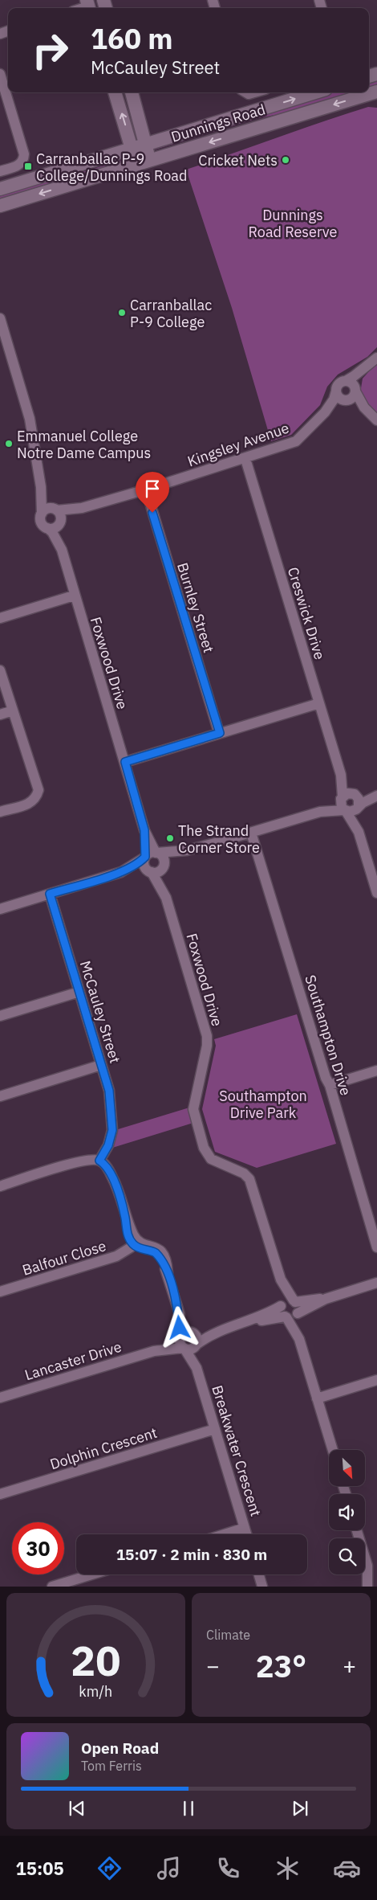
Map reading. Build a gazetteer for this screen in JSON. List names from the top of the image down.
{
  "streets": {
    "main road": ["Dunnings Road"],
    "street": [
      "Kingsley Avenue",
      "Burnley Street",
      "Creswick Drive",
      "Foxwood Drive",
      "McCauley Street",
      "Southampton Drive",
      "Balfour Close",
      "Lancaster Drive",
      "Dolphin Crescent",
      "Breakwater Crescent"
    ]
  },
  "crossings": [
    ["Kingsley Avenue", "Burnley Street"],
    ["Kingsley Avenue", "Creswick Drive"],
    ["Kingsley Avenue", "Foxwood Drive"],
    ["Lancaster Drive", "Breakwater Crescent"],
    ["Dolphin Crescent", "Breakwater Crescent"]
  ],
  "parks": ["Dunnings Road Reserve", "Southampton Drive Park"],
  "places": {
    "other": [
      "Cricket Nets",
      "Carranballac P-9 College",
      "Emmanuel College Notre Dame Campus",
      "The Strand Corner Store"
    ],
    "transit": ["Carranballac P-9 College/Dunnings Road"]
  },
  "north": "bottom right",
  "page": {
    "turn": ["160 m", "McCauley Street"],
    "limit": "30",
    "trip": "15:07 · 2 min · 830 m",
    "tile": "Climate",
    "heat": ["−", "23°", "+"],
    "song": ["Open Road", "Tom Ferris"],
    "tabs": "15:05",
    "gauge": ["20", "km/h"]
  }
}
